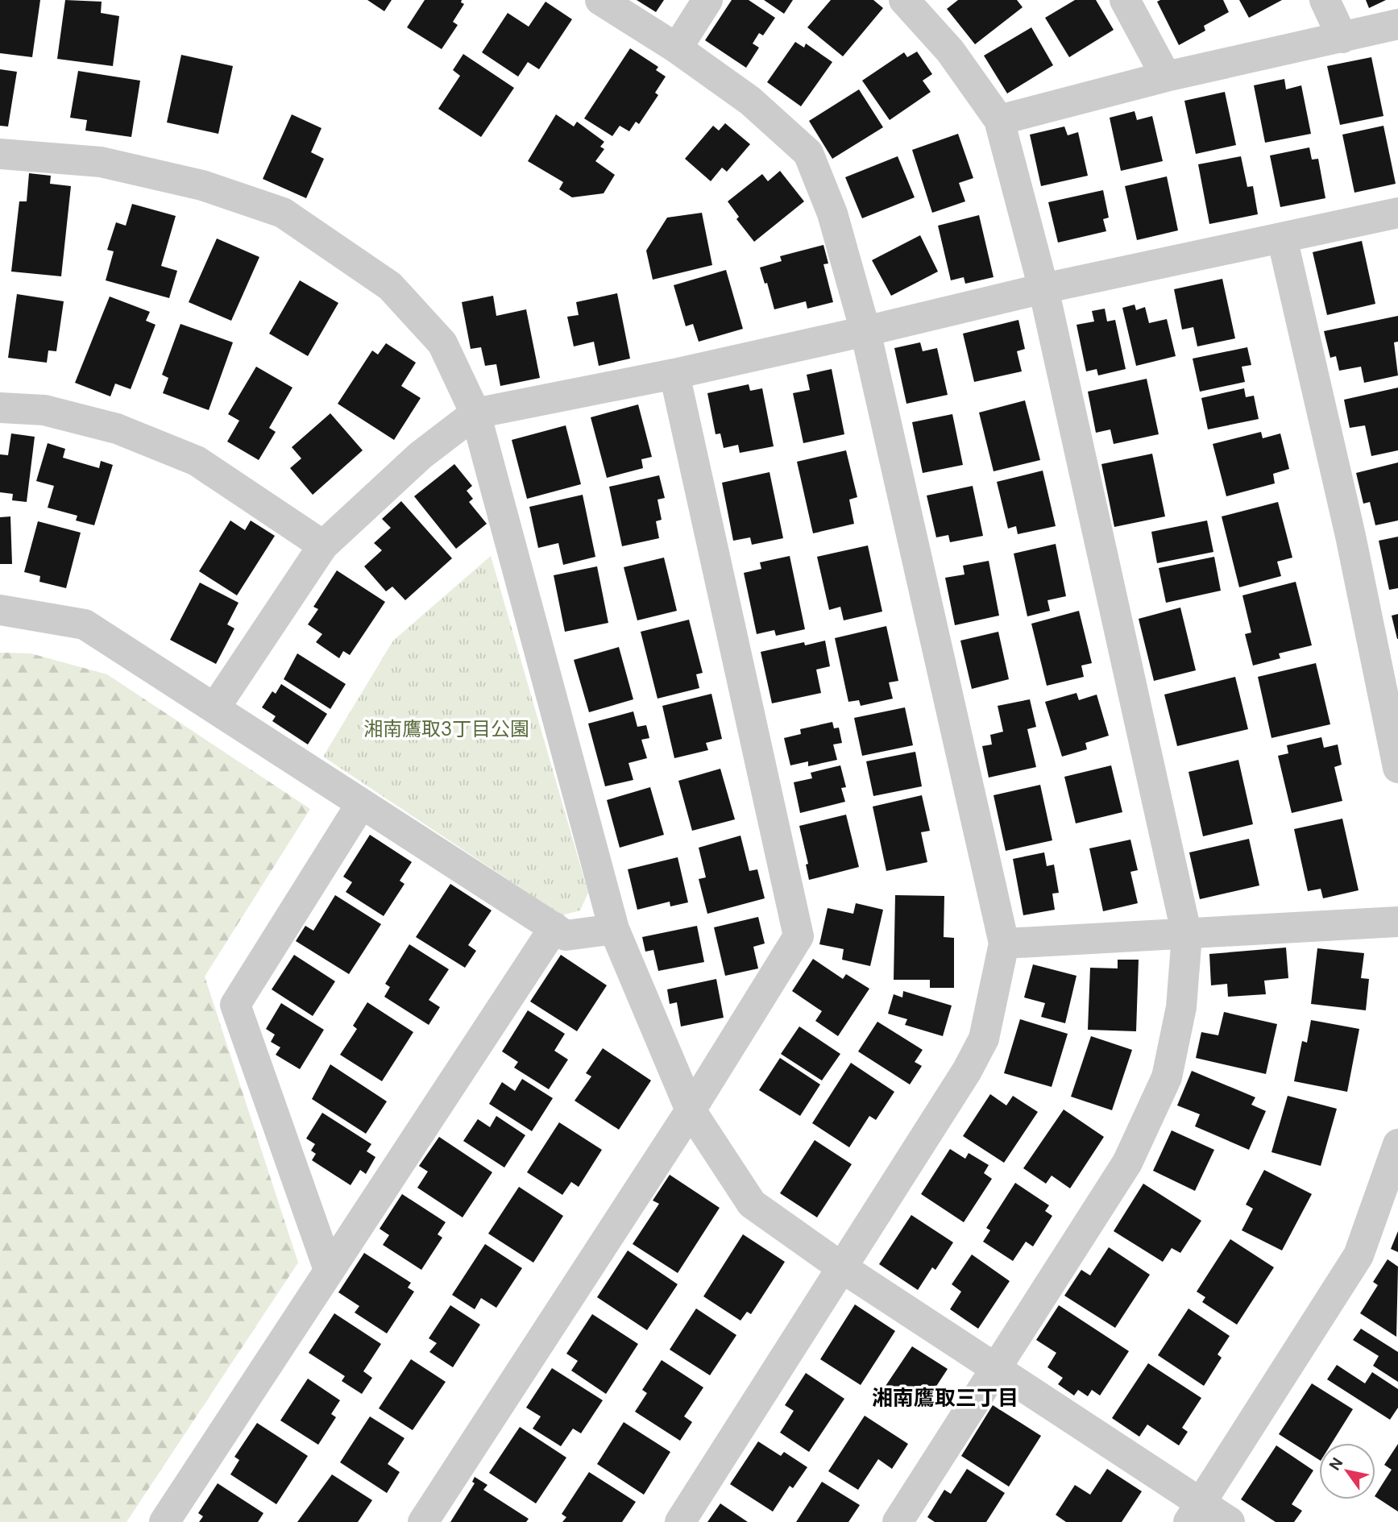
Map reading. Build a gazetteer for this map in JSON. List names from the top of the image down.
{
  "districts": ["湘南鷹取三丁目"],
  "parks": ["湘南鷹取3丁目公園"],
  "north": "top left"
}
